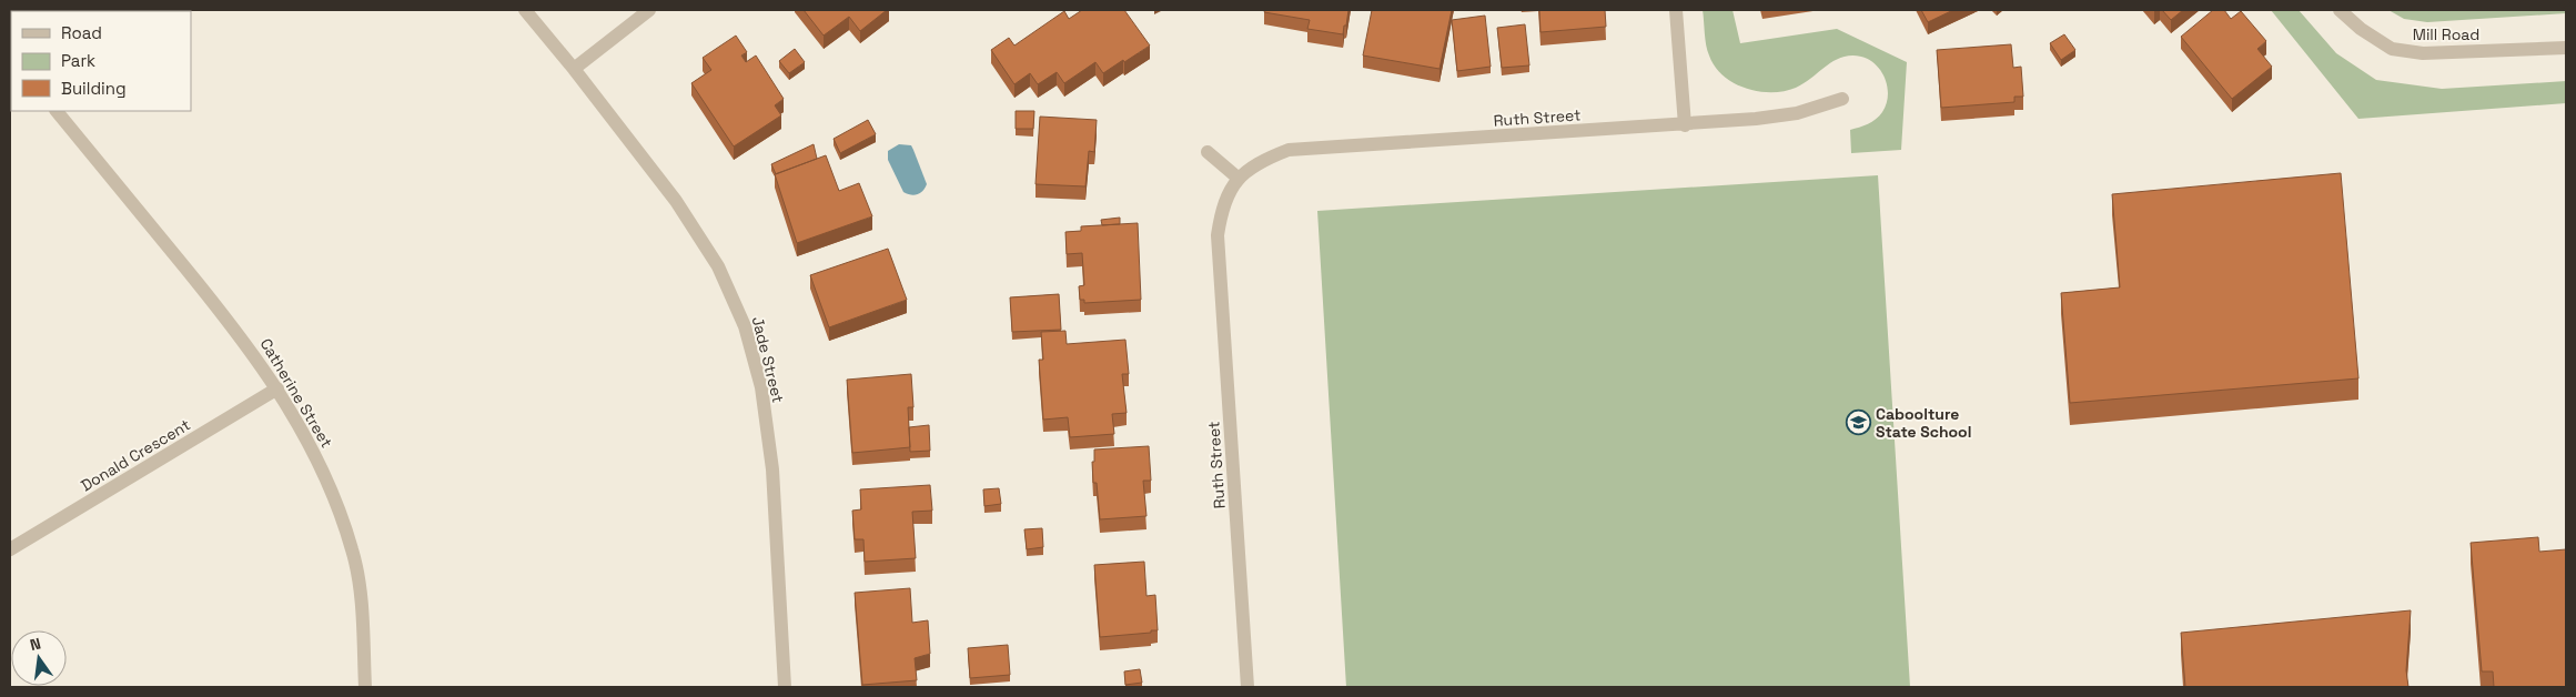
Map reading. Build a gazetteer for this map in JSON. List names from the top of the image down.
{
  "streets": {
    "street": [
      "Mill Road",
      "Ruth Street",
      "Jade Street",
      "Catherine Street",
      "Donald Crescent"
    ]
  },
  "crossings": [
    ["Catherine Street", "Donald Crescent"]
  ],
  "places": {
    "school or university": ["Caboolture State School"]
  },
  "legend": ["Road", "Park", "Building"],
  "north": "top"
}
